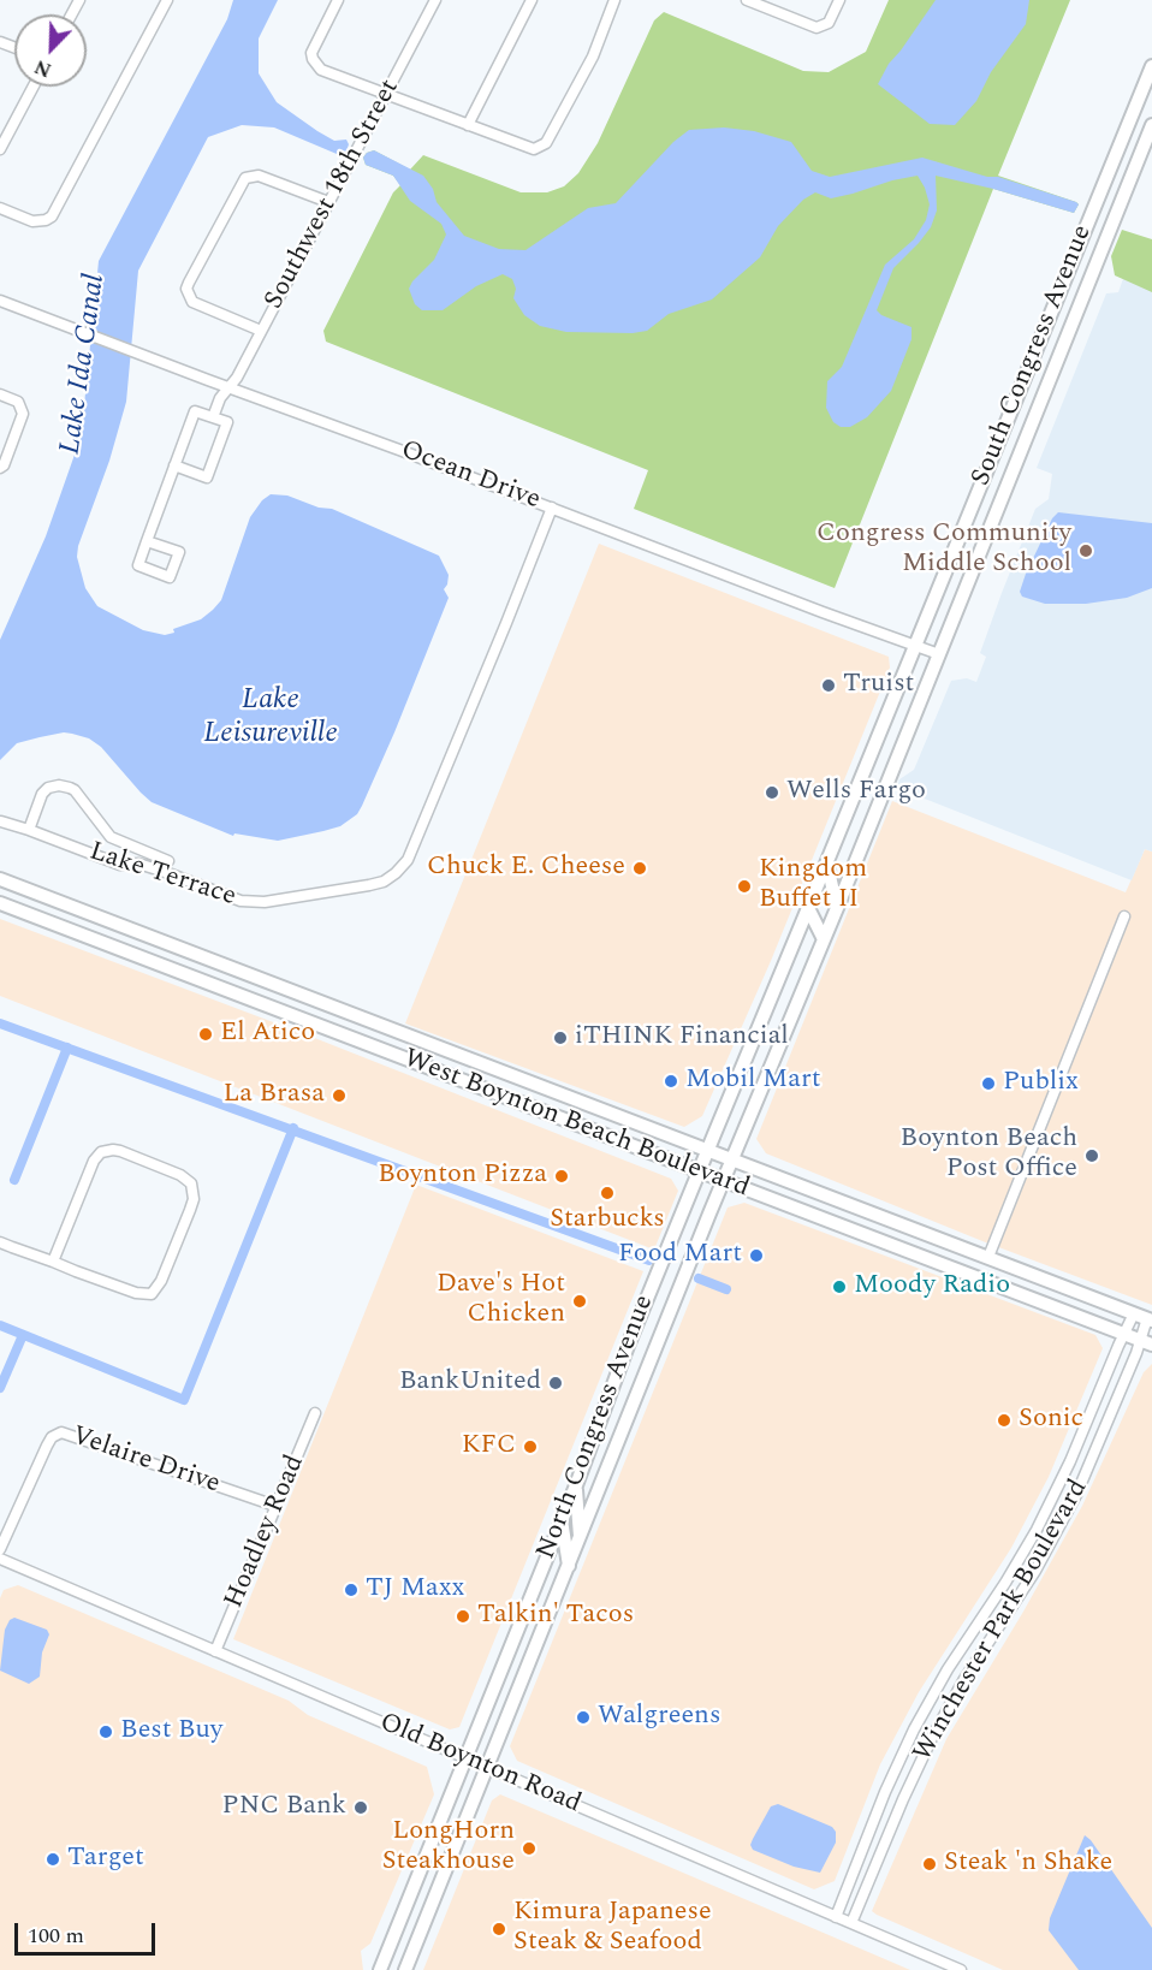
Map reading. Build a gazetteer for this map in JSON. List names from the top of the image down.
{
  "streets": {
    "main road": ["South Congress Avenue", "West Boynton Beach Boulevard", "North Congress Avenue"],
    "street": [
      "Southwest 18th Street",
      "Ocean Drive",
      "Lake Terrace",
      "Velaire Drive",
      "Hoadley Road",
      "Winchester Park Boulevard",
      "Old Boynton Road"
    ]
  },
  "crossings": [
    ["Southwest 18th Street", "Ocean Drive"],
    ["South Congress Avenue", "Ocean Drive"],
    ["South Congress Avenue", "North Congress Avenue"],
    ["Ocean Drive", "Lake Terrace"],
    ["Ocean Drive", "North Congress Avenue"],
    ["West Boynton Beach Boulevard", "North Congress Avenue"],
    ["West Boynton Beach Boulevard", "Winchester Park Boulevard"],
    ["North Congress Avenue", "Old Boynton Road"],
    ["Velaire Drive", "Hoadley Road"],
    ["Hoadley Road", "Old Boynton Road"],
    ["Winchester Park Boulevard", "Old Boynton Road"]
  ],
  "water": ["Lake Ida Canal", "Lake Leisureville"],
  "places": [
    "Congress Community Middle School",
    "Truist",
    "Wells Fargo",
    "Chuck E. Cheese",
    "Kingdom Buffet II",
    "El Atico",
    "iTHINK Financial",
    "Mobil Mart",
    "Publix",
    "La Brasa",
    "Boynton Beach Post Office",
    "Boynton Pizza",
    "Starbucks",
    "Food Mart",
    "Moody Radio",
    "Dave's Hot Chicken",
    "BankUnited",
    "Sonic",
    "KFC",
    "TJ Maxx",
    "Talkin' Tacos",
    "Walgreens",
    "Best Buy",
    "PNC Bank",
    "LongHorn Steakhouse",
    "Target",
    "Steak 'n Shake",
    "Kimura Japanese Steak & Seafood"
  ],
  "scale_bar": "100 m",
  "north": "bottom left"
}
